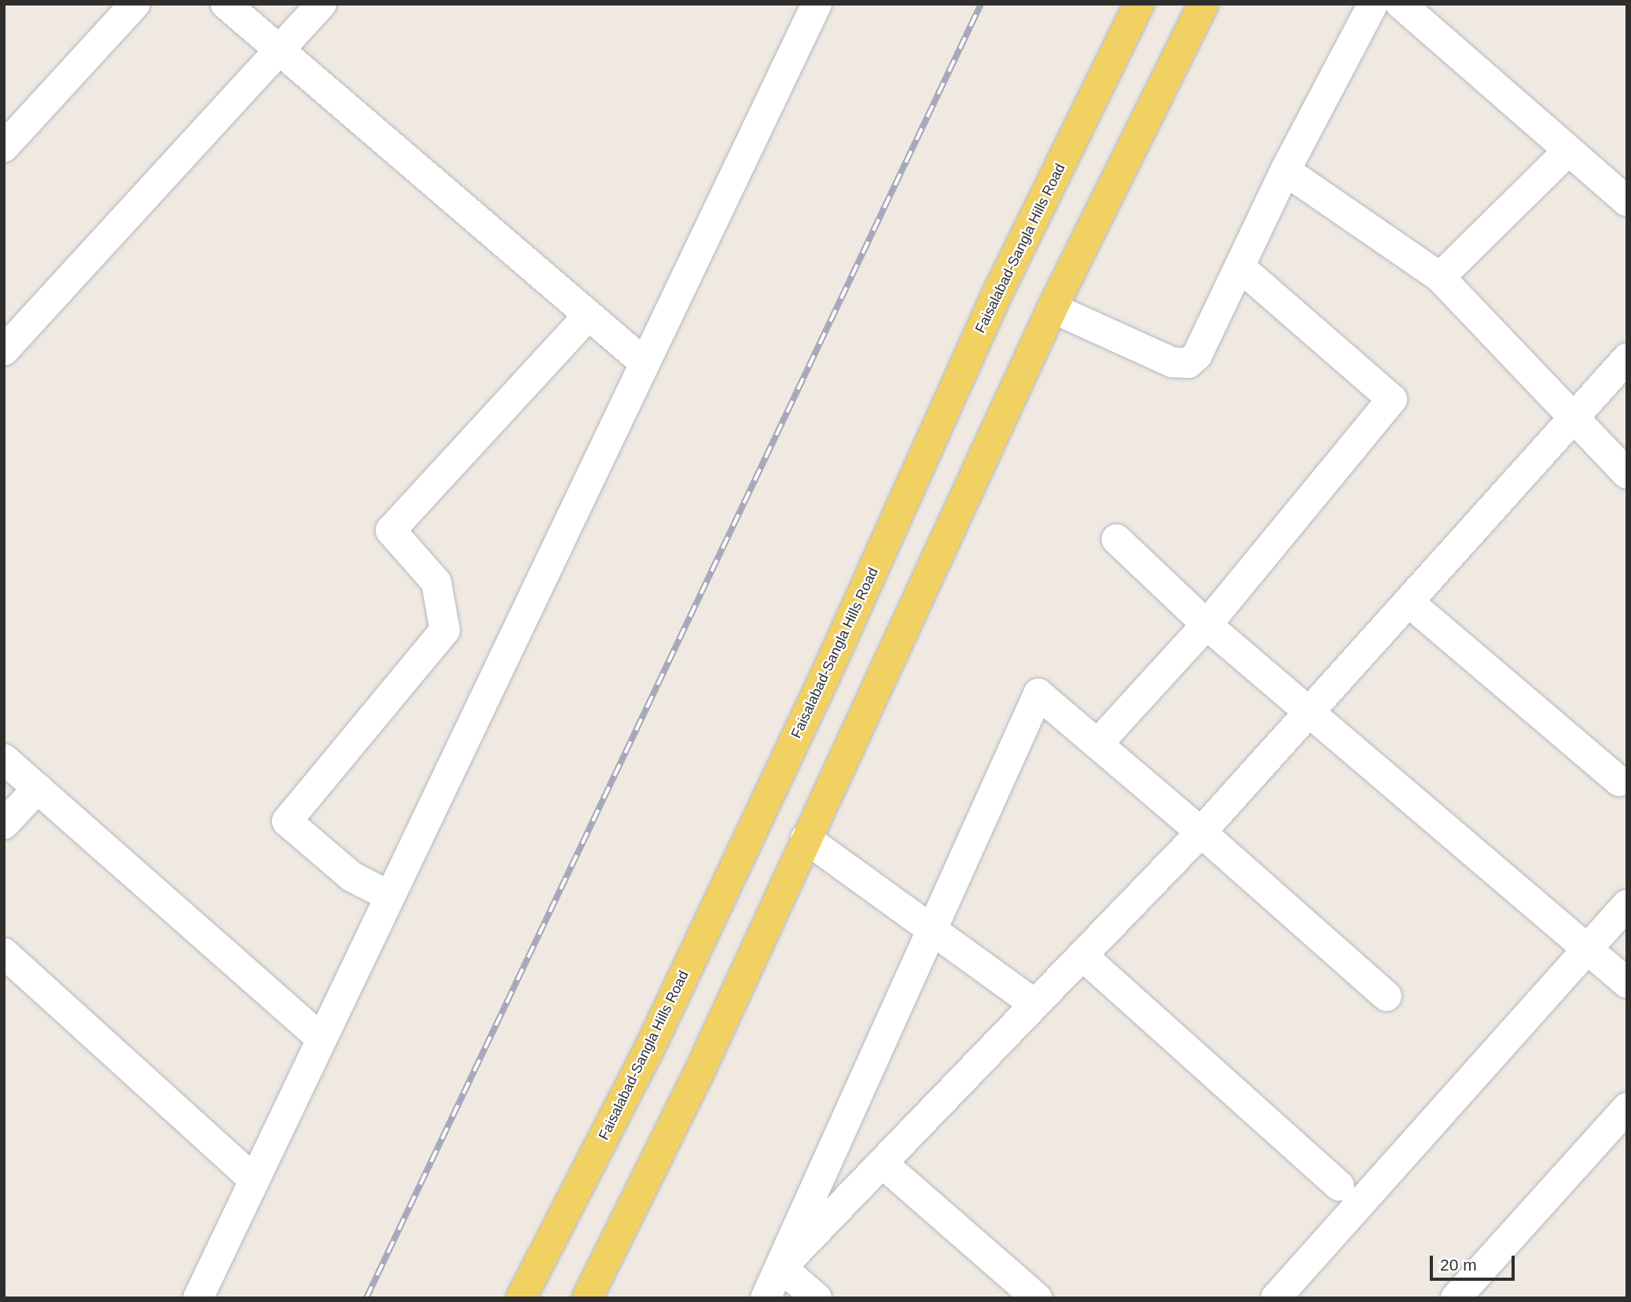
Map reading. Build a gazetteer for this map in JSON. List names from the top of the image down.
{
  "streets": {
    "main road": ["Faisalabad-Sangla Hills Road"]
  },
  "scale_bar": "20 m"
}
